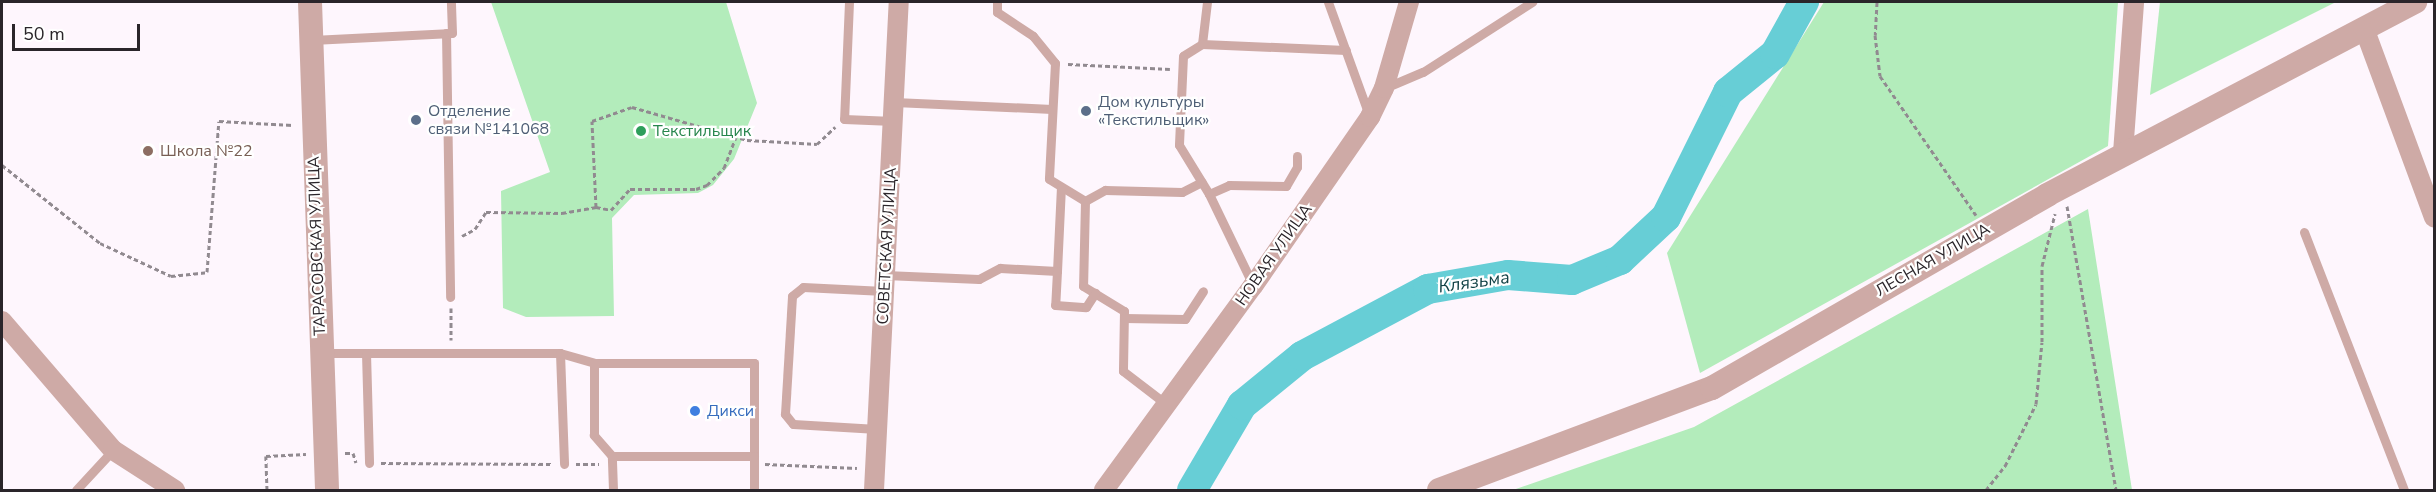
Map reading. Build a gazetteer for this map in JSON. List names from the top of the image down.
{
  "streets": {
    "street": [
      "ТАРАСОВСКАЯ УЛИЦА",
      "СОВЕТСКАЯ УЛИЦА",
      "НОВАЯ УЛИЦА",
      "ЛЕСНАЯ УЛИЦА"
    ]
  },
  "water": ["Клязьма"],
  "places": [
    "Дом культуры «Текстильщик»",
    "Отделение связи №141068",
    "Текстильщик",
    "Школа №22",
    "Дикси"
  ],
  "scale_bar": "50 m"
}
